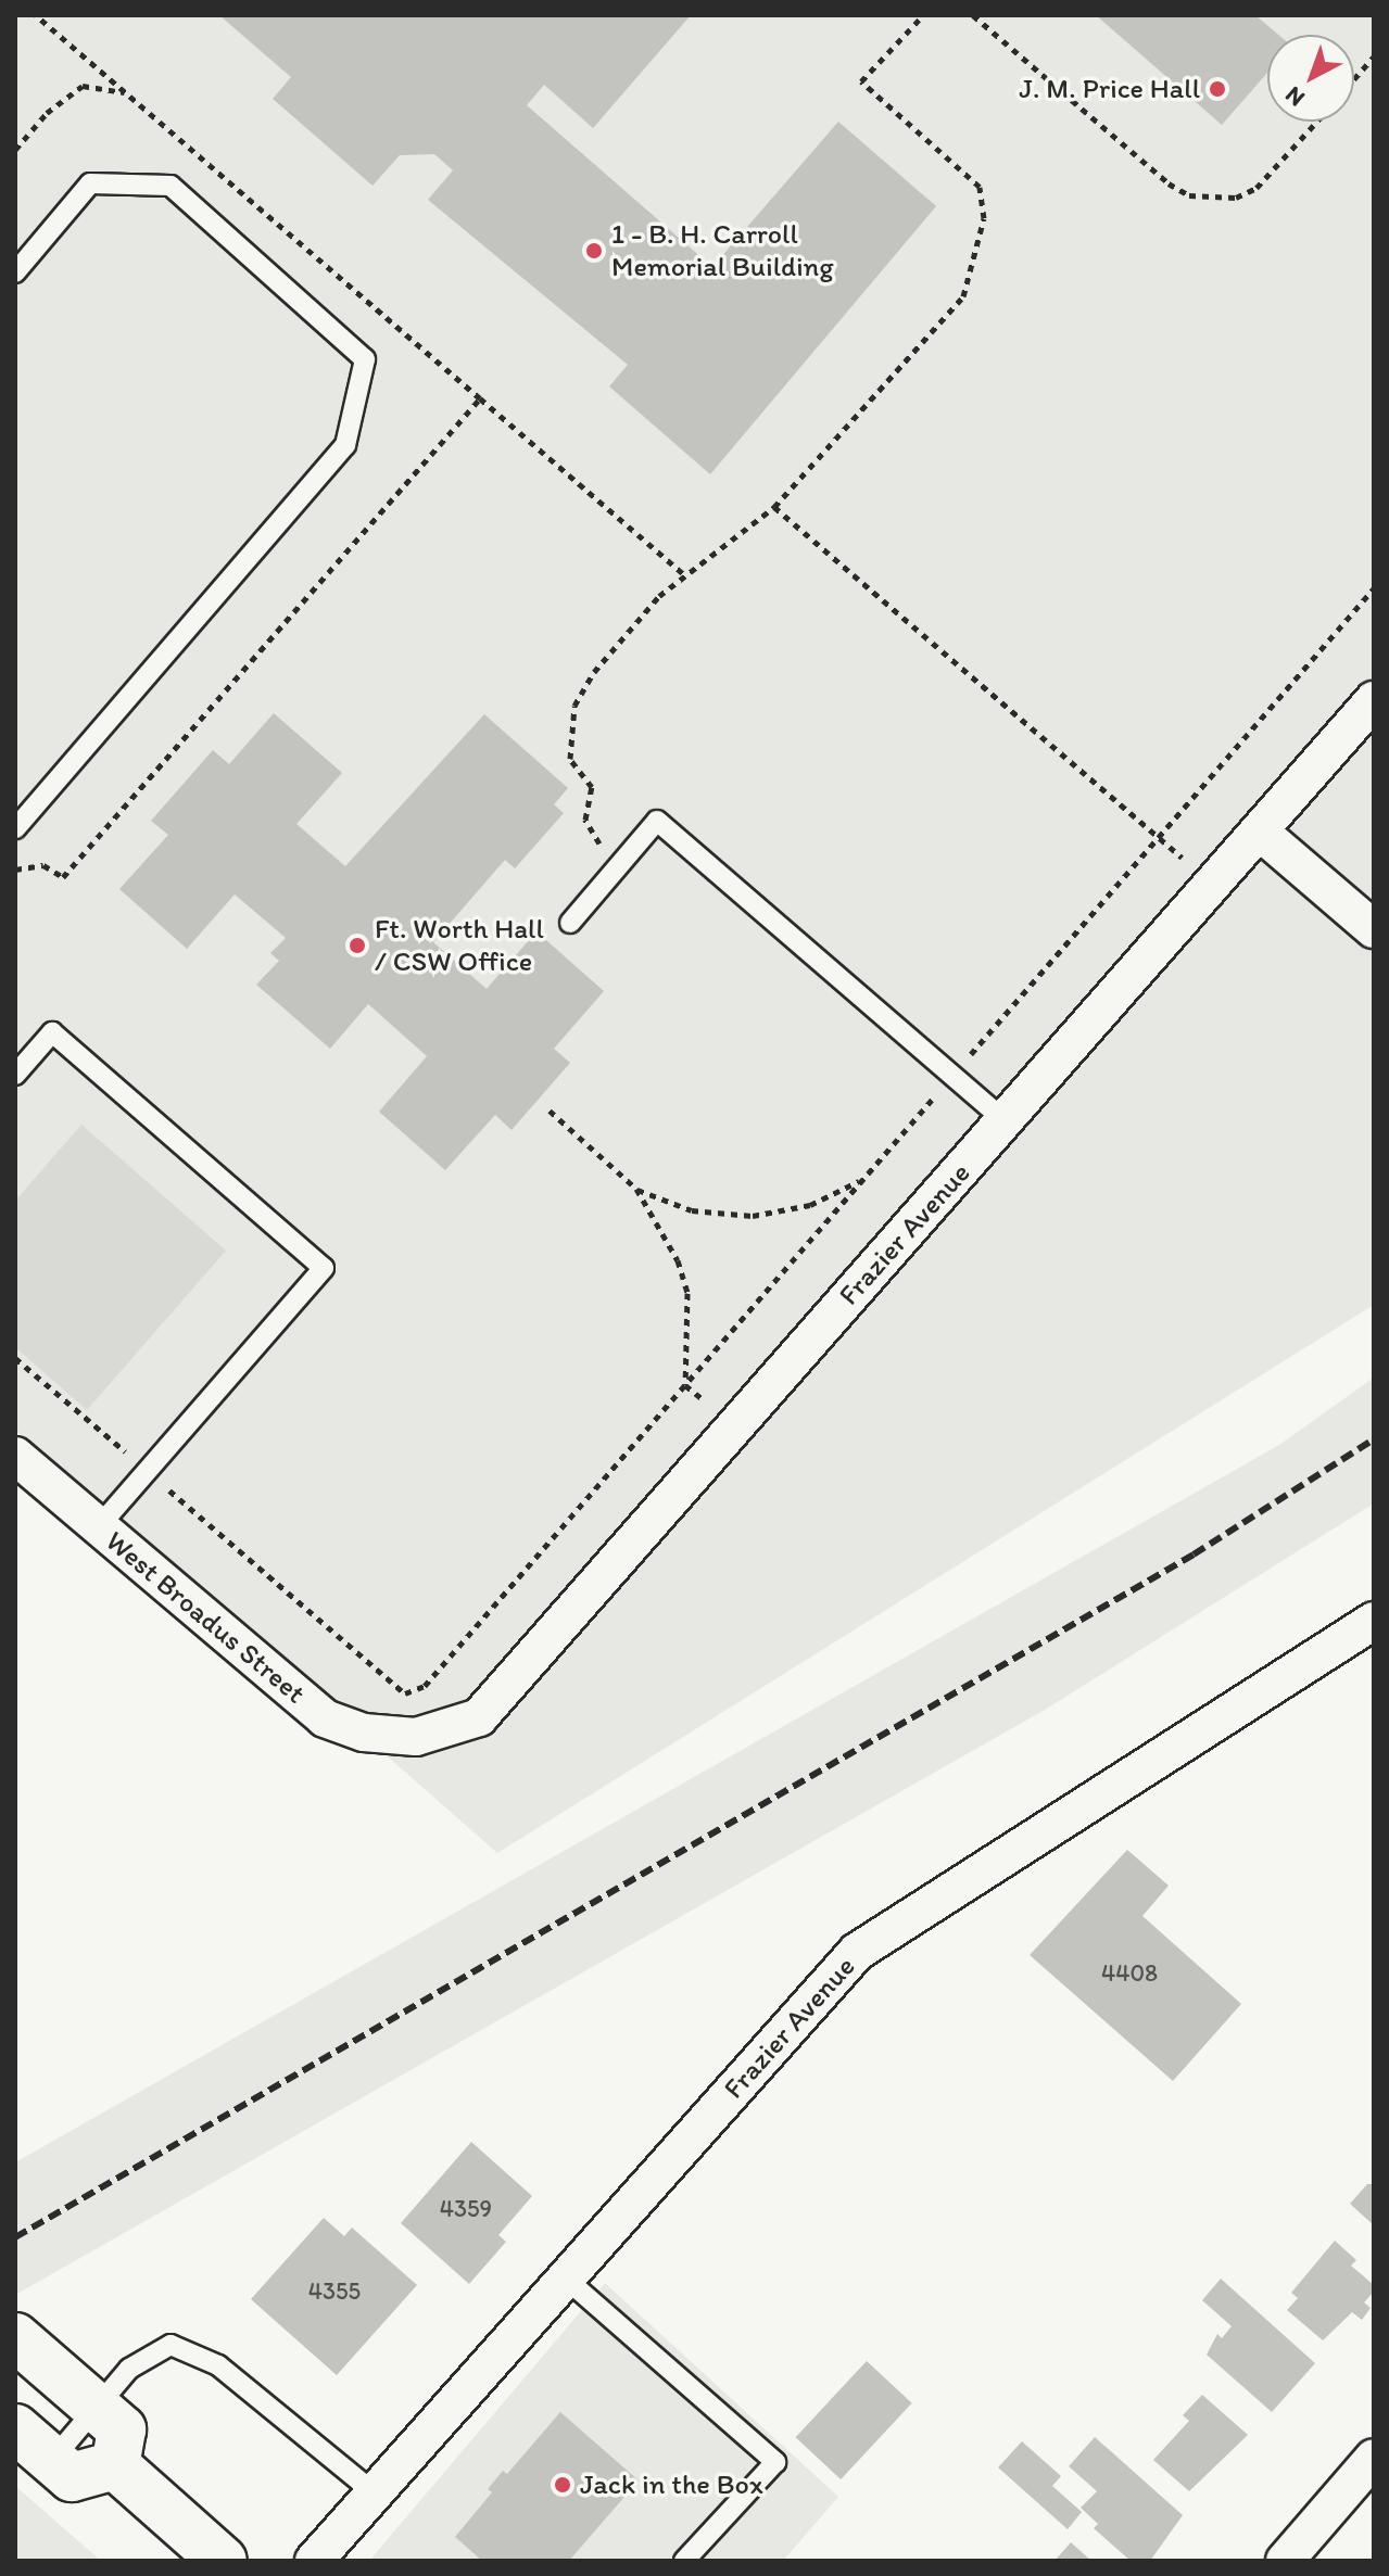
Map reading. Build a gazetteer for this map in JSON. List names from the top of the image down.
{
  "streets": {
    "street": ["Frazier Avenue", "West Broadus Street"]
  },
  "crossings": [
    ["Frazier Avenue", "West Broadus Street"]
  ],
  "places": [
    "J. M. Price Hall",
    "1 - B. H. Carroll Memorial Building",
    "Ft. Worth Hall / CSW Office",
    "Jack in the Box"
  ],
  "house_numbers": ["4408", "4359", "4355"],
  "north": "bottom left"
}
